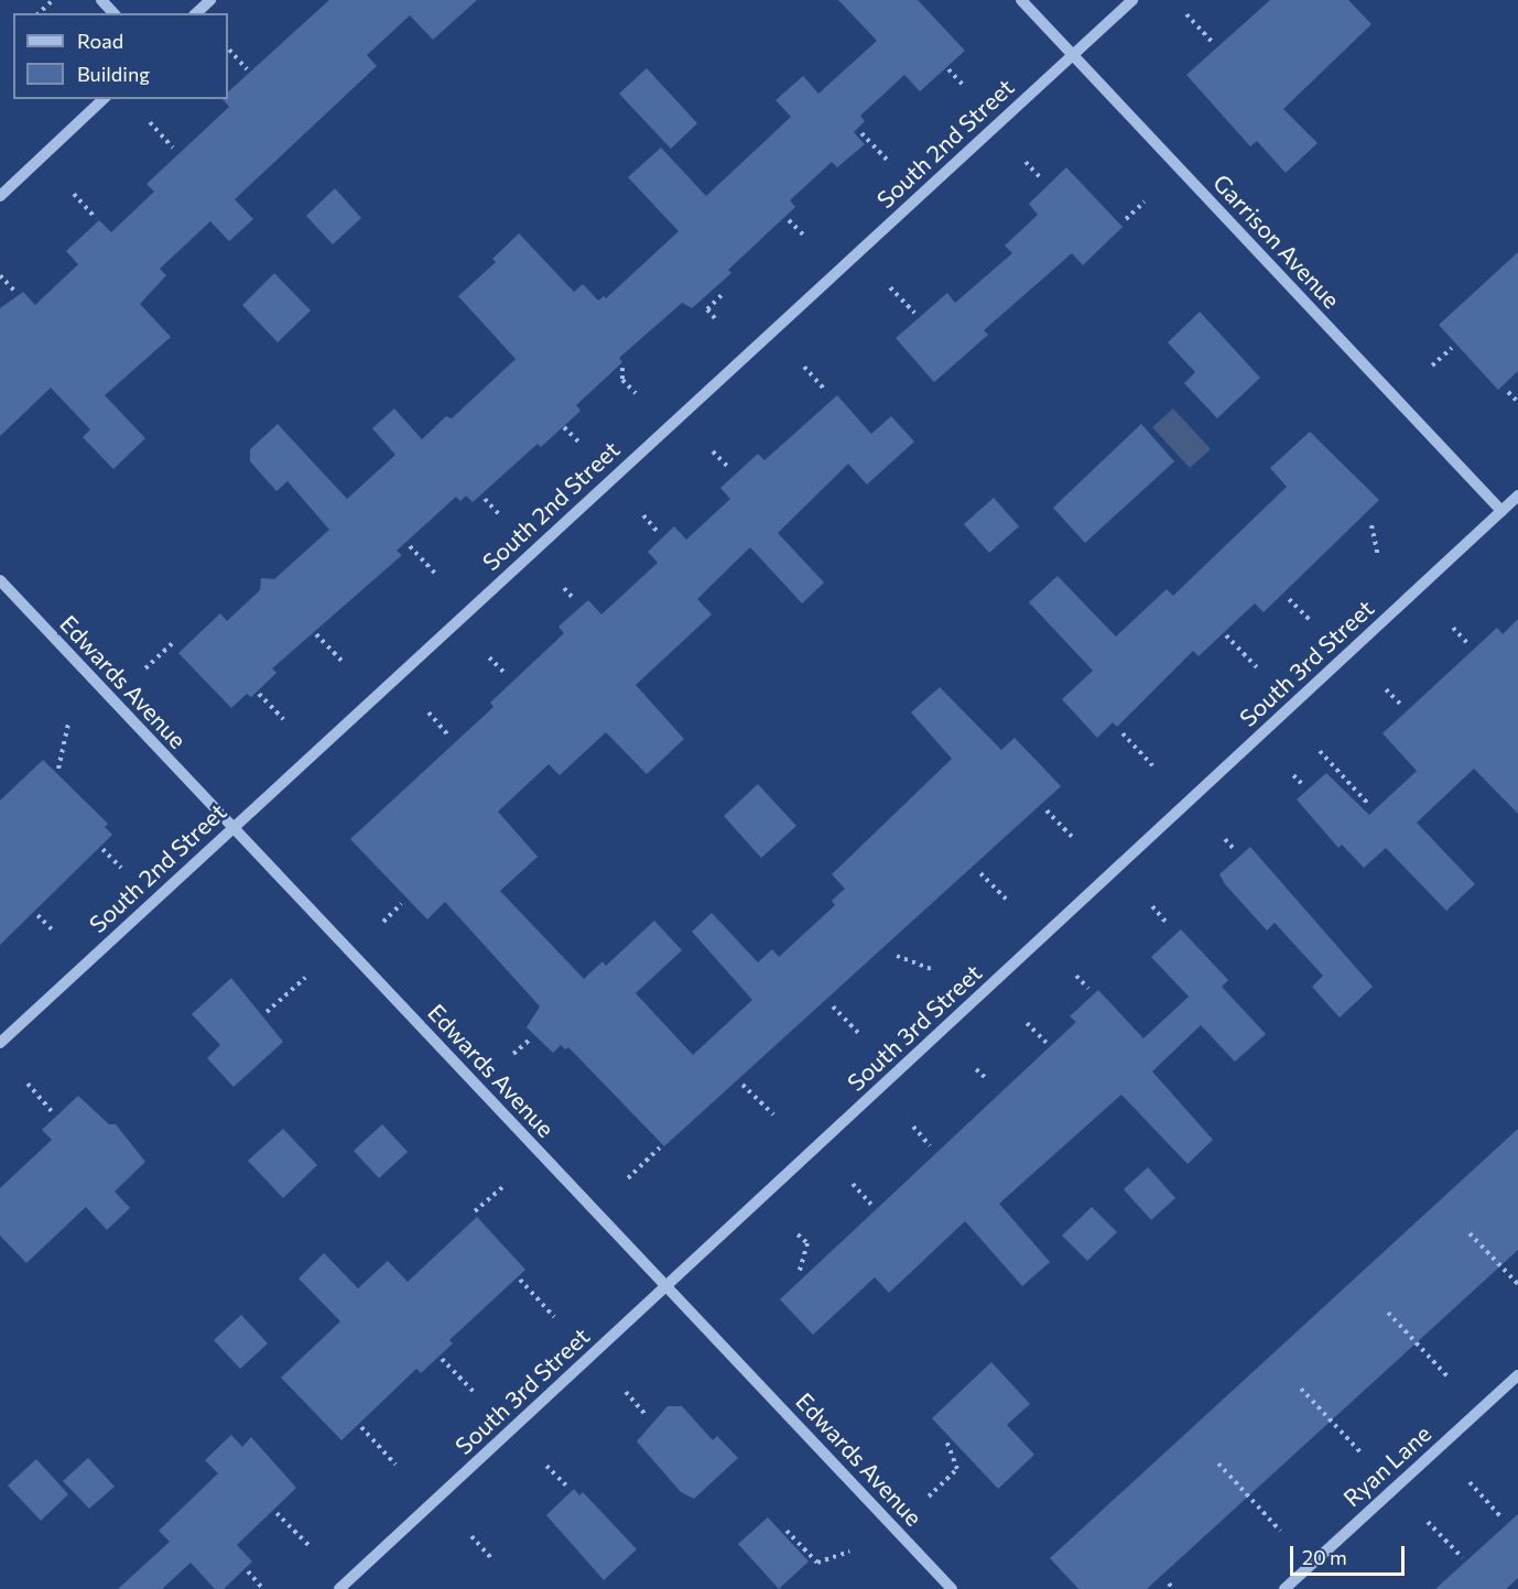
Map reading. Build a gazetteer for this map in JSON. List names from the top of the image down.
{
  "streets": {
    "street": [
      "South 2nd Street",
      "Garrison Avenue",
      "South 3rd Street",
      "Edwards Avenue",
      "Ryan Lane"
    ]
  },
  "crossings": [
    ["South 2nd Street", "Garrison Avenue"],
    ["South 2nd Street", "Edwards Avenue"],
    ["Garrison Avenue", "South 3rd Street"],
    ["South 3rd Street", "Edwards Avenue"]
  ],
  "legend": ["Road", "Building"],
  "scale_bar": "20 m"
}
